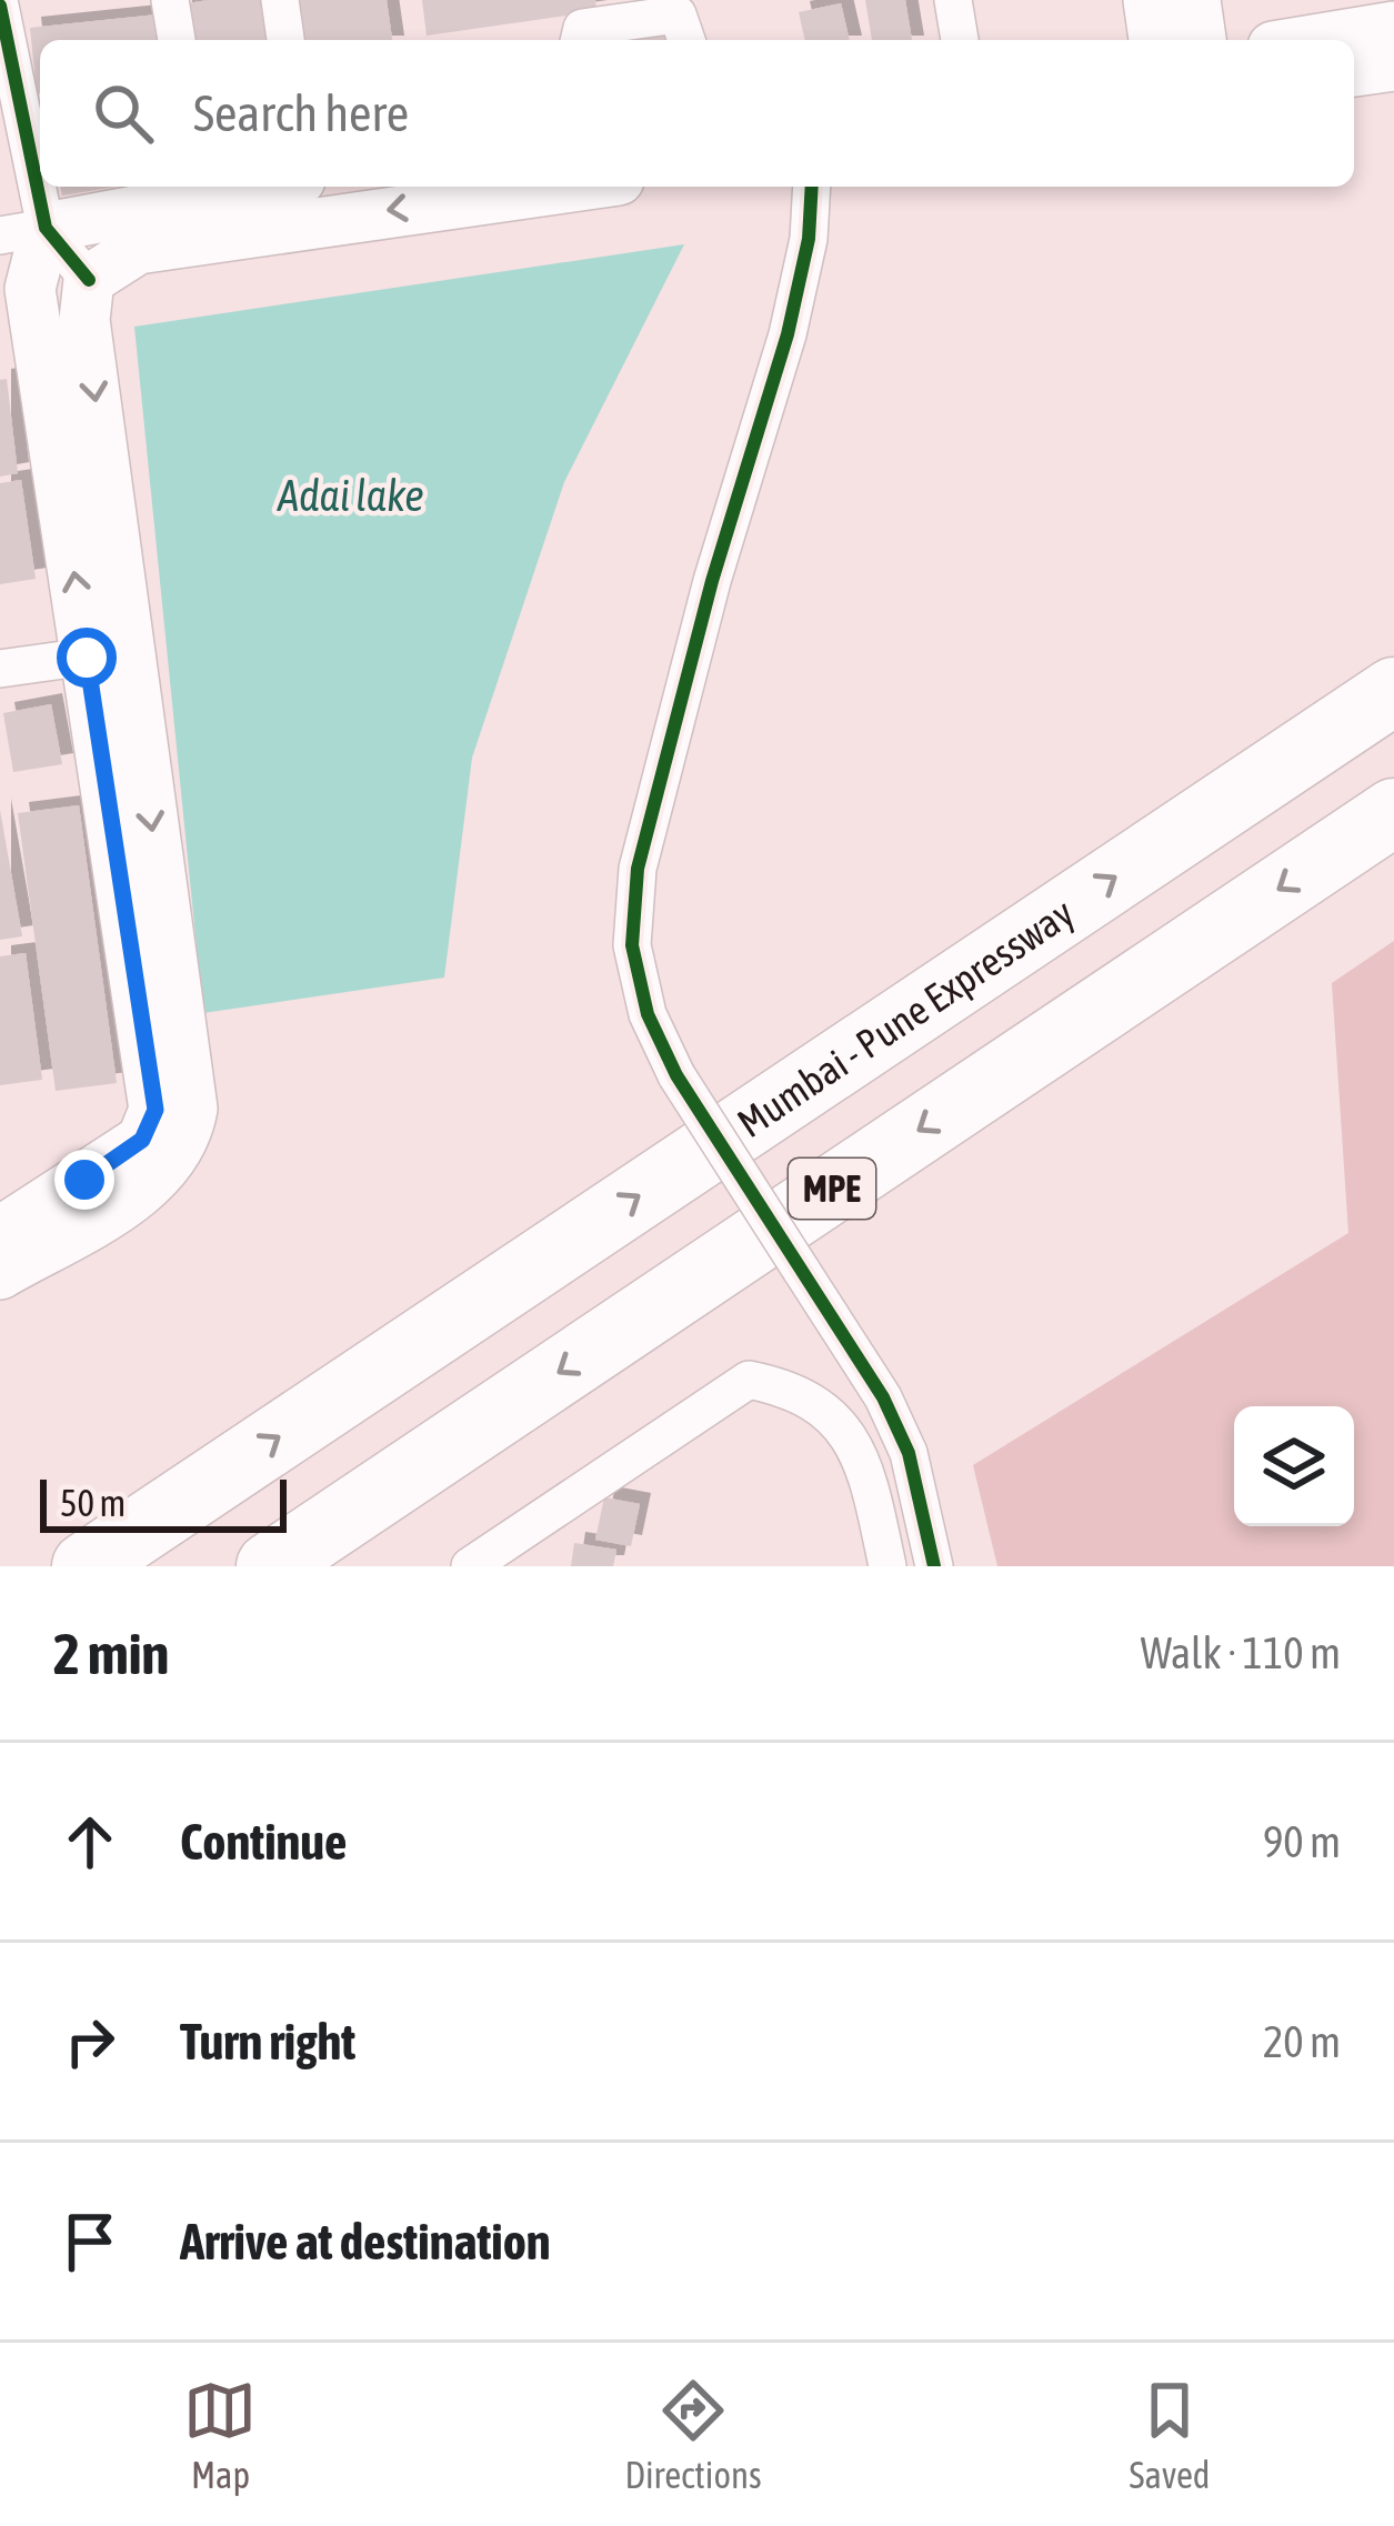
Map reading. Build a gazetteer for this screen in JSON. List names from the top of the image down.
{
  "streets": {
    "highway": ["Mumbai - Pune Expressway", "MPE"]
  },
  "water": ["Adai lake"],
  "scale_bar": "50 m",
  "page": {
    "search": "Search here",
    "scale": "50 m",
    "heading": ["2 min", "Walk · 110 m"],
    "list": [
      ["Continue", "90 m"],
      ["Turn right", "20 m"],
      "Arrive at destination"
    ],
    "nav": ["Map", "Directions", "Saved"]
  }
}
